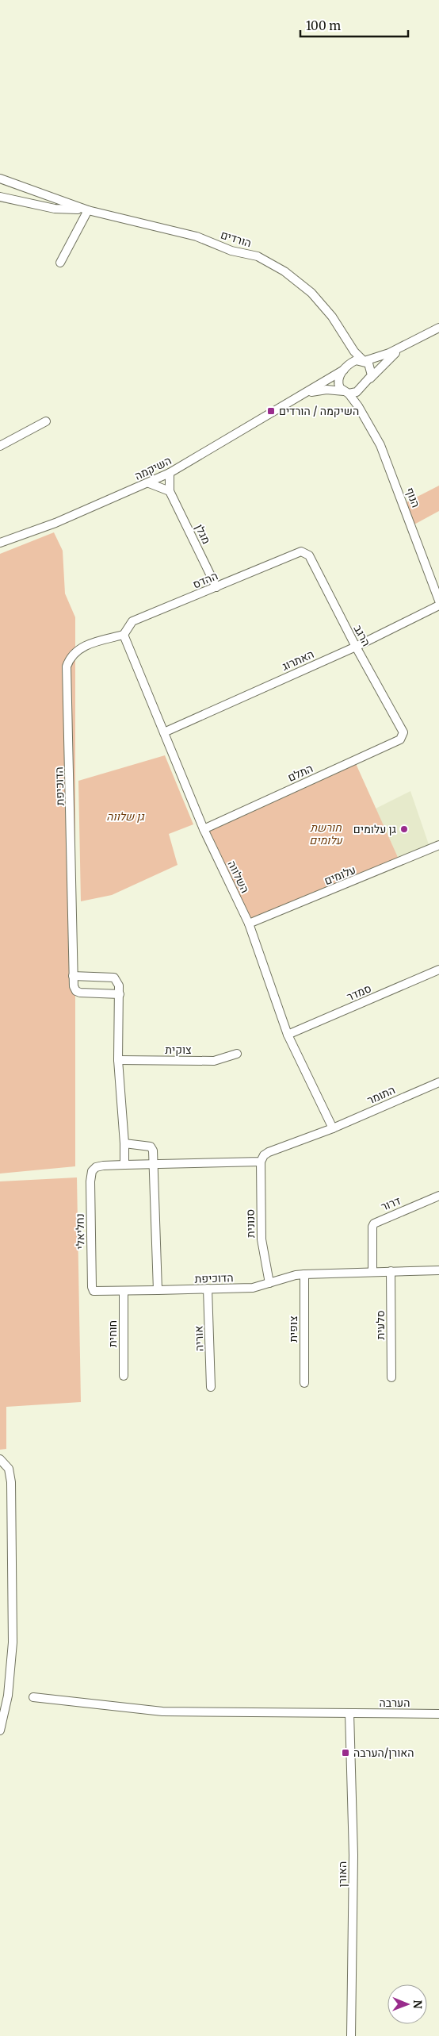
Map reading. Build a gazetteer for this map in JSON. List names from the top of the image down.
{
  "streets": {
    "street": [
      "הורדים",
      "השיקמה",
      "הנוף",
      "מגלן",
      "ההדס",
      "הרגב",
      "האתרוג",
      "התלם",
      "הדוכיפת",
      "עלומים",
      "השלווה",
      "סמדר",
      "צוקית",
      "התומר",
      "דרור",
      "סנונית",
      "נחליאלי",
      "סלעית",
      "צופית",
      "חוחית",
      "אוריה",
      "הערבה",
      "האורן"
    ]
  },
  "crossings": [
    ["הורדים", "השיקמה"],
    ["הורדים", "הנוף"],
    ["השיקמה", "הנוף"],
    ["השיקמה", "מגלן"],
    ["מגלן", "ההדס"],
    ["ההדס", "הרגב"],
    ["ההדס", "הדוכיפת"],
    ["ההדס", "השלווה"],
    ["הרגב", "האתרוג"],
    ["הרגב", "התלם"],
    ["האתרוג", "השלווה"],
    ["התלם", "השלווה"],
    ["הדוכיפת", "השלווה"],
    ["הדוכיפת", "דרור"],
    ["הדוכיפת", "סנונית"],
    ["הדוכיפת", "נחליאלי"],
    ["הדוכיפת", "סלעית"],
    ["הדוכיפת", "צופית"],
    ["הדוכיפת", "חוחית"],
    ["הדוכיפת", "אוריה"],
    ["עלומים", "השלווה"],
    ["השלווה", "סמדר"],
    ["השלווה", "התומר"],
    ["התומר", "סנונית"],
    ["הערבה", "האורן"]
  ],
  "parks": ["גן שלווה", "חורשת עלומים"],
  "places": {
    "transit": ["השיקמה / הורדים", "האורן/הערבה"],
    "other": ["גן עלומים"]
  },
  "scale_bar": "100 m",
  "north": "right"
}
